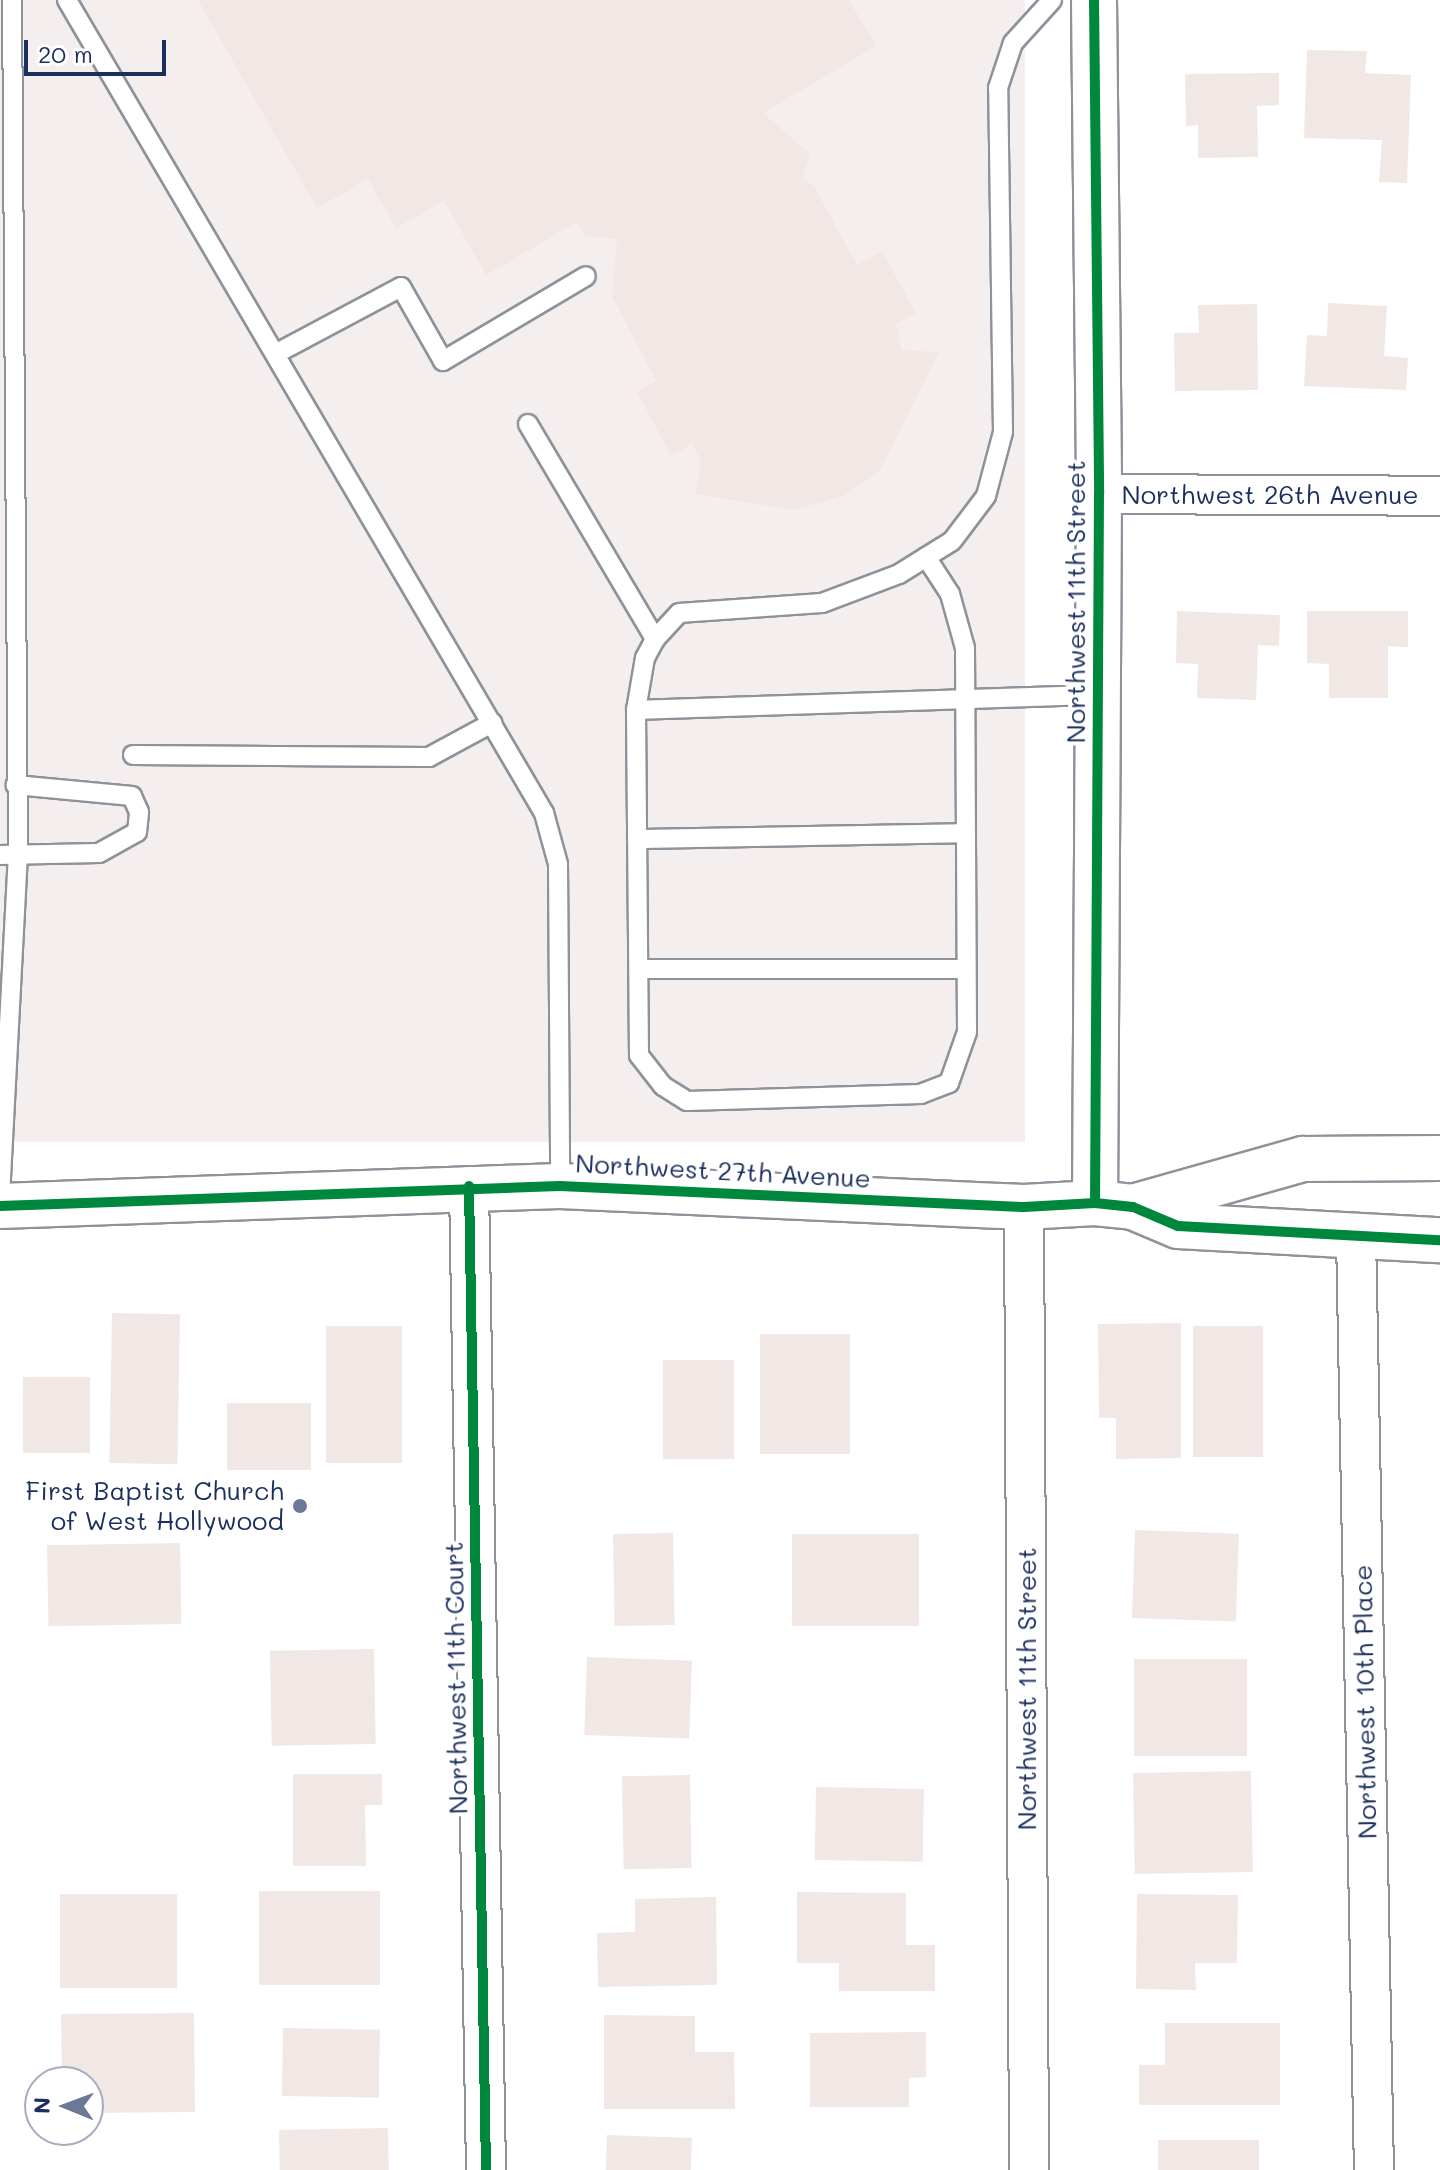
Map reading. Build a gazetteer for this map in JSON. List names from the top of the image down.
{
  "streets": {
    "street": [
      "Northwest 26th Avenue",
      "Northwest 11th Street",
      "Northwest 27th Avenue",
      "Northwest 11th Court",
      "Northwest 10th Place"
    ]
  },
  "crossings": [
    ["Northwest 26th Avenue", "Northwest 11th Street"],
    ["Northwest 11th Street", "Northwest 27th Avenue"],
    ["Northwest 27th Avenue", "Northwest 11th Court"],
    ["Northwest 27th Avenue", "Northwest 10th Place"]
  ],
  "places": ["First Baptist Church of West Hollywood"],
  "scale_bar": "20 m",
  "north": "left"
}
